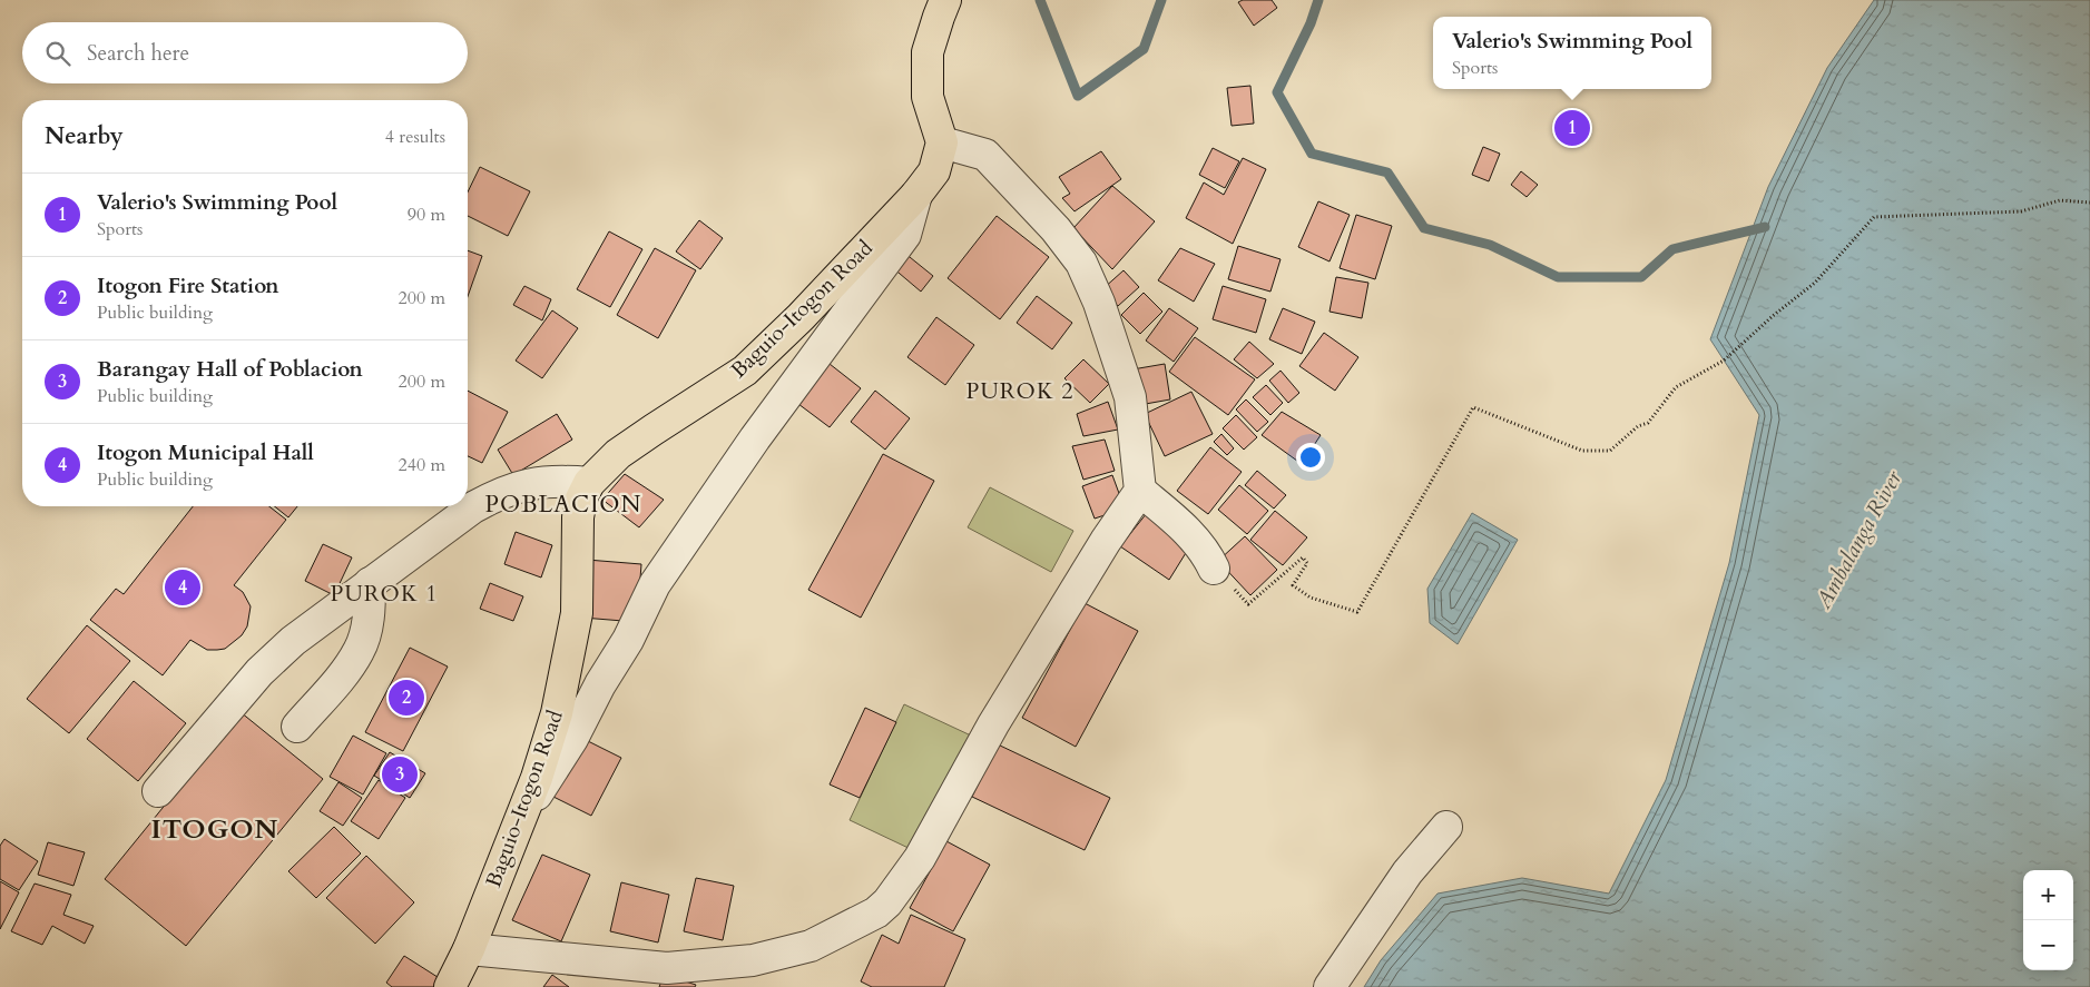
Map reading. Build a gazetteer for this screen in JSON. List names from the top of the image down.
{
  "streets": {
    "main road": ["Baguio-Itogon Road"]
  },
  "districts": [
    "PUROK 2",
    "POBLACION",
    "PUROK 1",
    "ITOGON"
  ],
  "water": ["Ambalanga River"],
  "page": {
    "popup": ["Valerio's Swimming Pool", "Sports"],
    "search": "Search here",
    "heading": ["Nearby", "4 results"],
    "pins": [
      "1",
      "4",
      "2",
      "3"
    ],
    "list": [
      {
        "mark": "1",
        "name": "Valerio's Swimming Pool",
        "note": "Sports",
        "value": "90 m"
      },
      {
        "mark": "2",
        "name": "Itogon Fire Station",
        "note": "Public building",
        "value": "200 m"
      },
      {
        "mark": "3",
        "name": "Barangay Hall of Poblacion",
        "note": "Public building",
        "value": "200 m"
      },
      {
        "mark": "4",
        "name": "Itogon Municipal Hall",
        "note": "Public building",
        "value": "240 m"
      }
    ],
    "map_buttons": ["+", "−"]
  }
}
